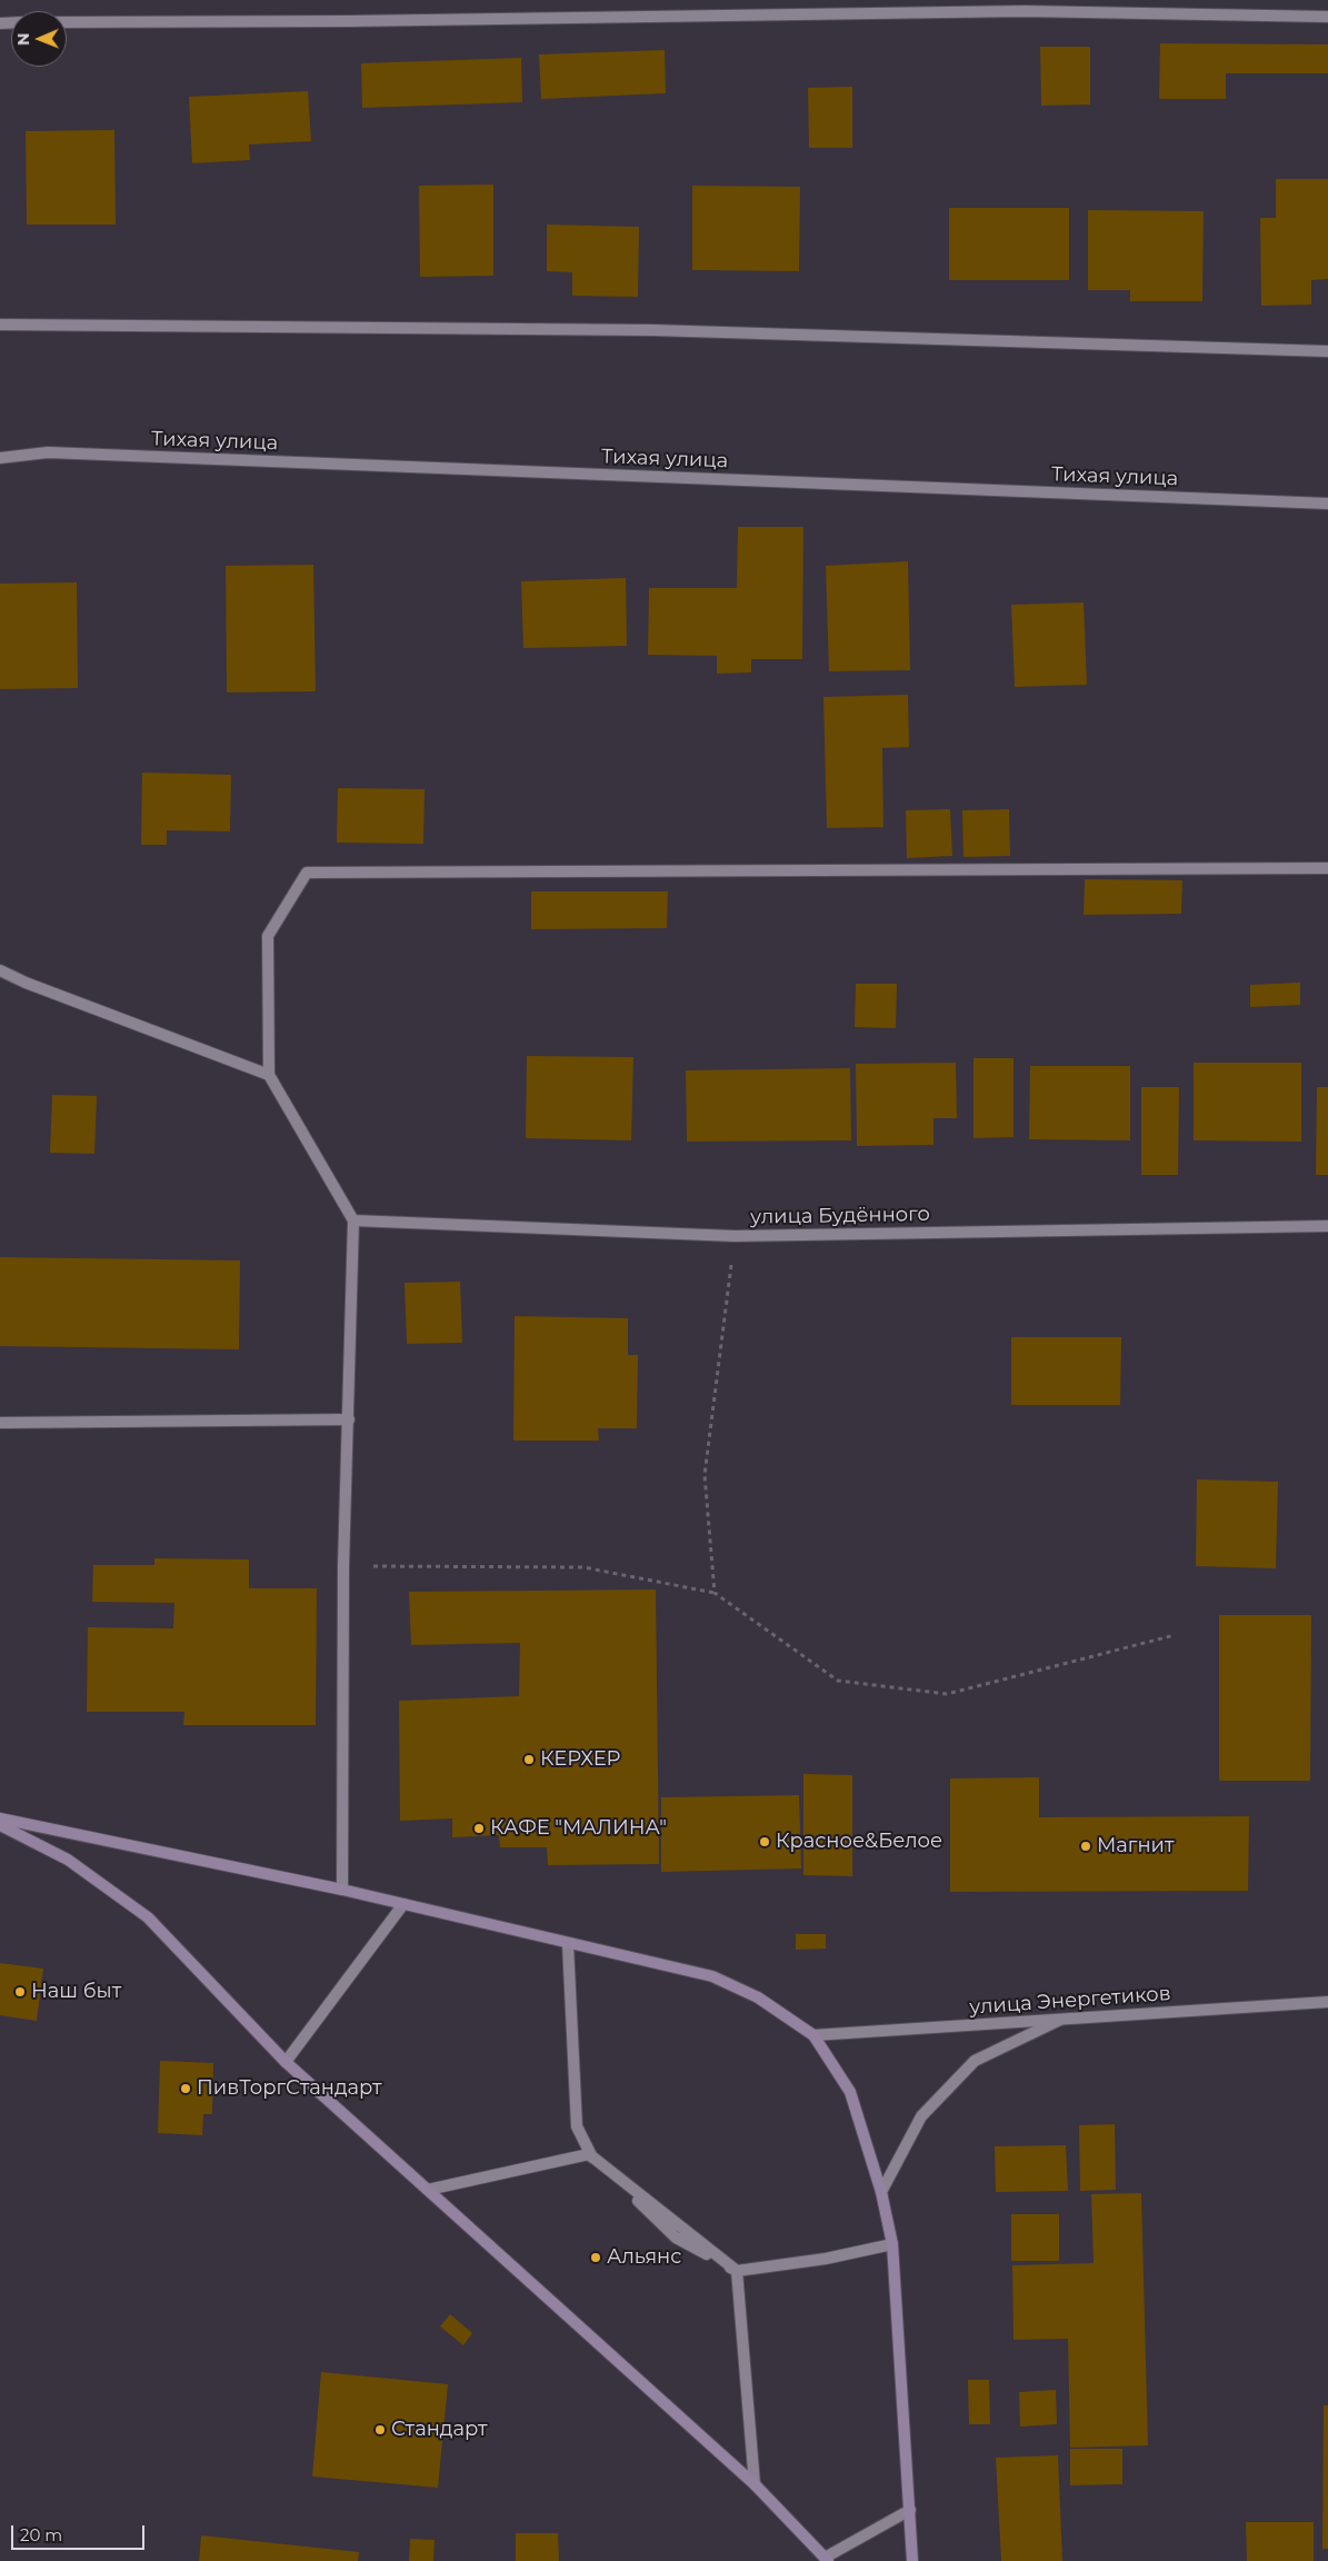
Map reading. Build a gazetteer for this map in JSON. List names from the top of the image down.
{
  "streets": {
    "street": ["Тихая улица", "улица Будённого", "улица Энергетиков"]
  },
  "places": [
    "КЕРХЕР",
    "КАФЕ \"МАЛИНА\"",
    "Красное&Белое",
    "Магнит",
    "Наш быт",
    "ПивТоргСтандарт",
    "Альянс",
    "Стандарт"
  ],
  "scale_bar": "20 m",
  "north": "left"
}
